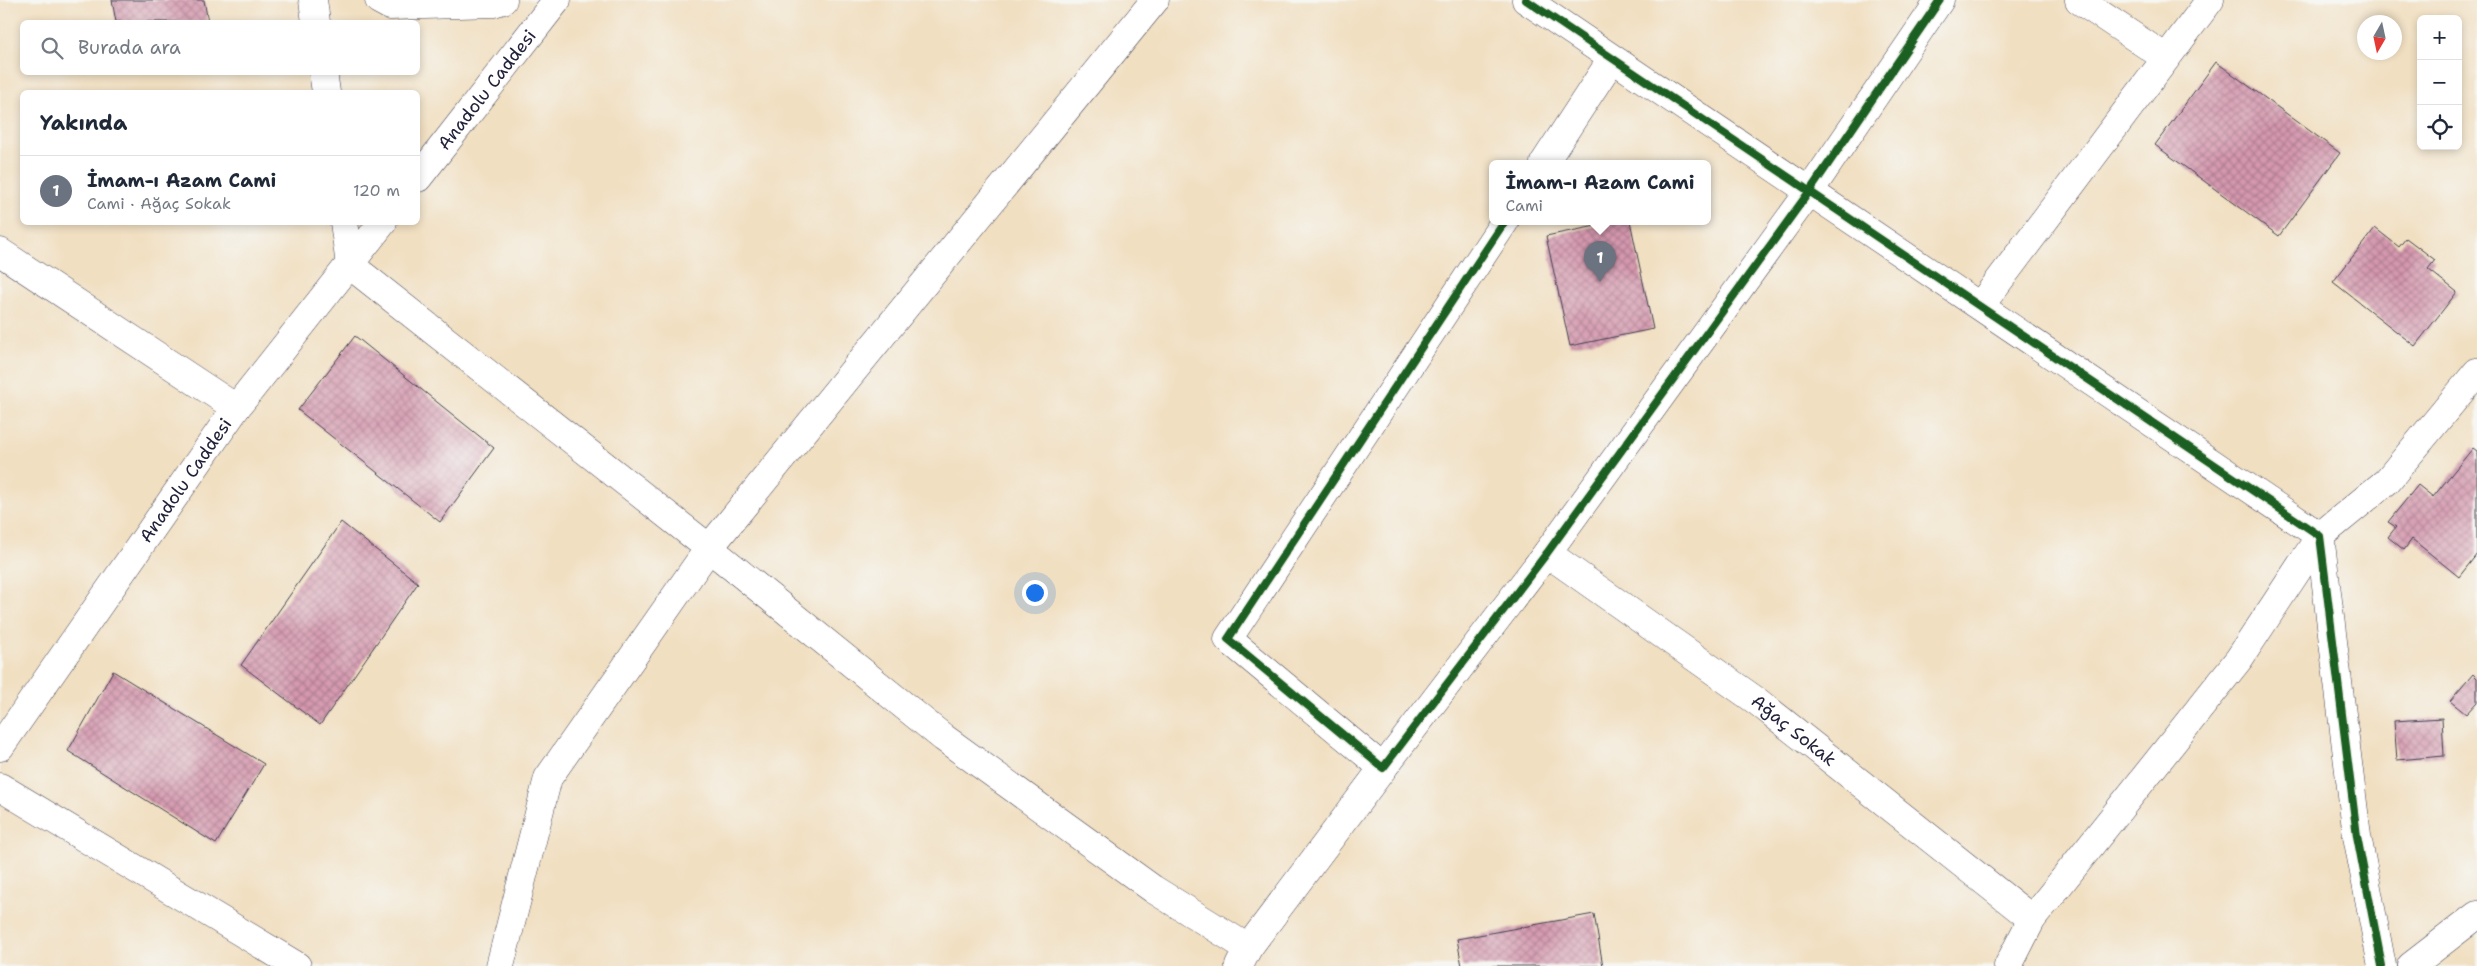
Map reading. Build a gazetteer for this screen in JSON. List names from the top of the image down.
{
  "streets": {
    "street": ["Anadolu Caddesi", "Ağaç Sokak"]
  },
  "north": "bottom",
  "page": {
    "map_buttons": ["+", "−"],
    "search": "Burada ara",
    "heading": "Yakında",
    "list": [
      {
        "mark": "1",
        "name": "İmam-ı Azam Cami",
        "note": "Cami · Ağaç Sokak",
        "value": "120 m"
      }
    ],
    "popup": ["İmam-ı Azam Cami", "Cami"],
    "pins": "1"
  }
}
